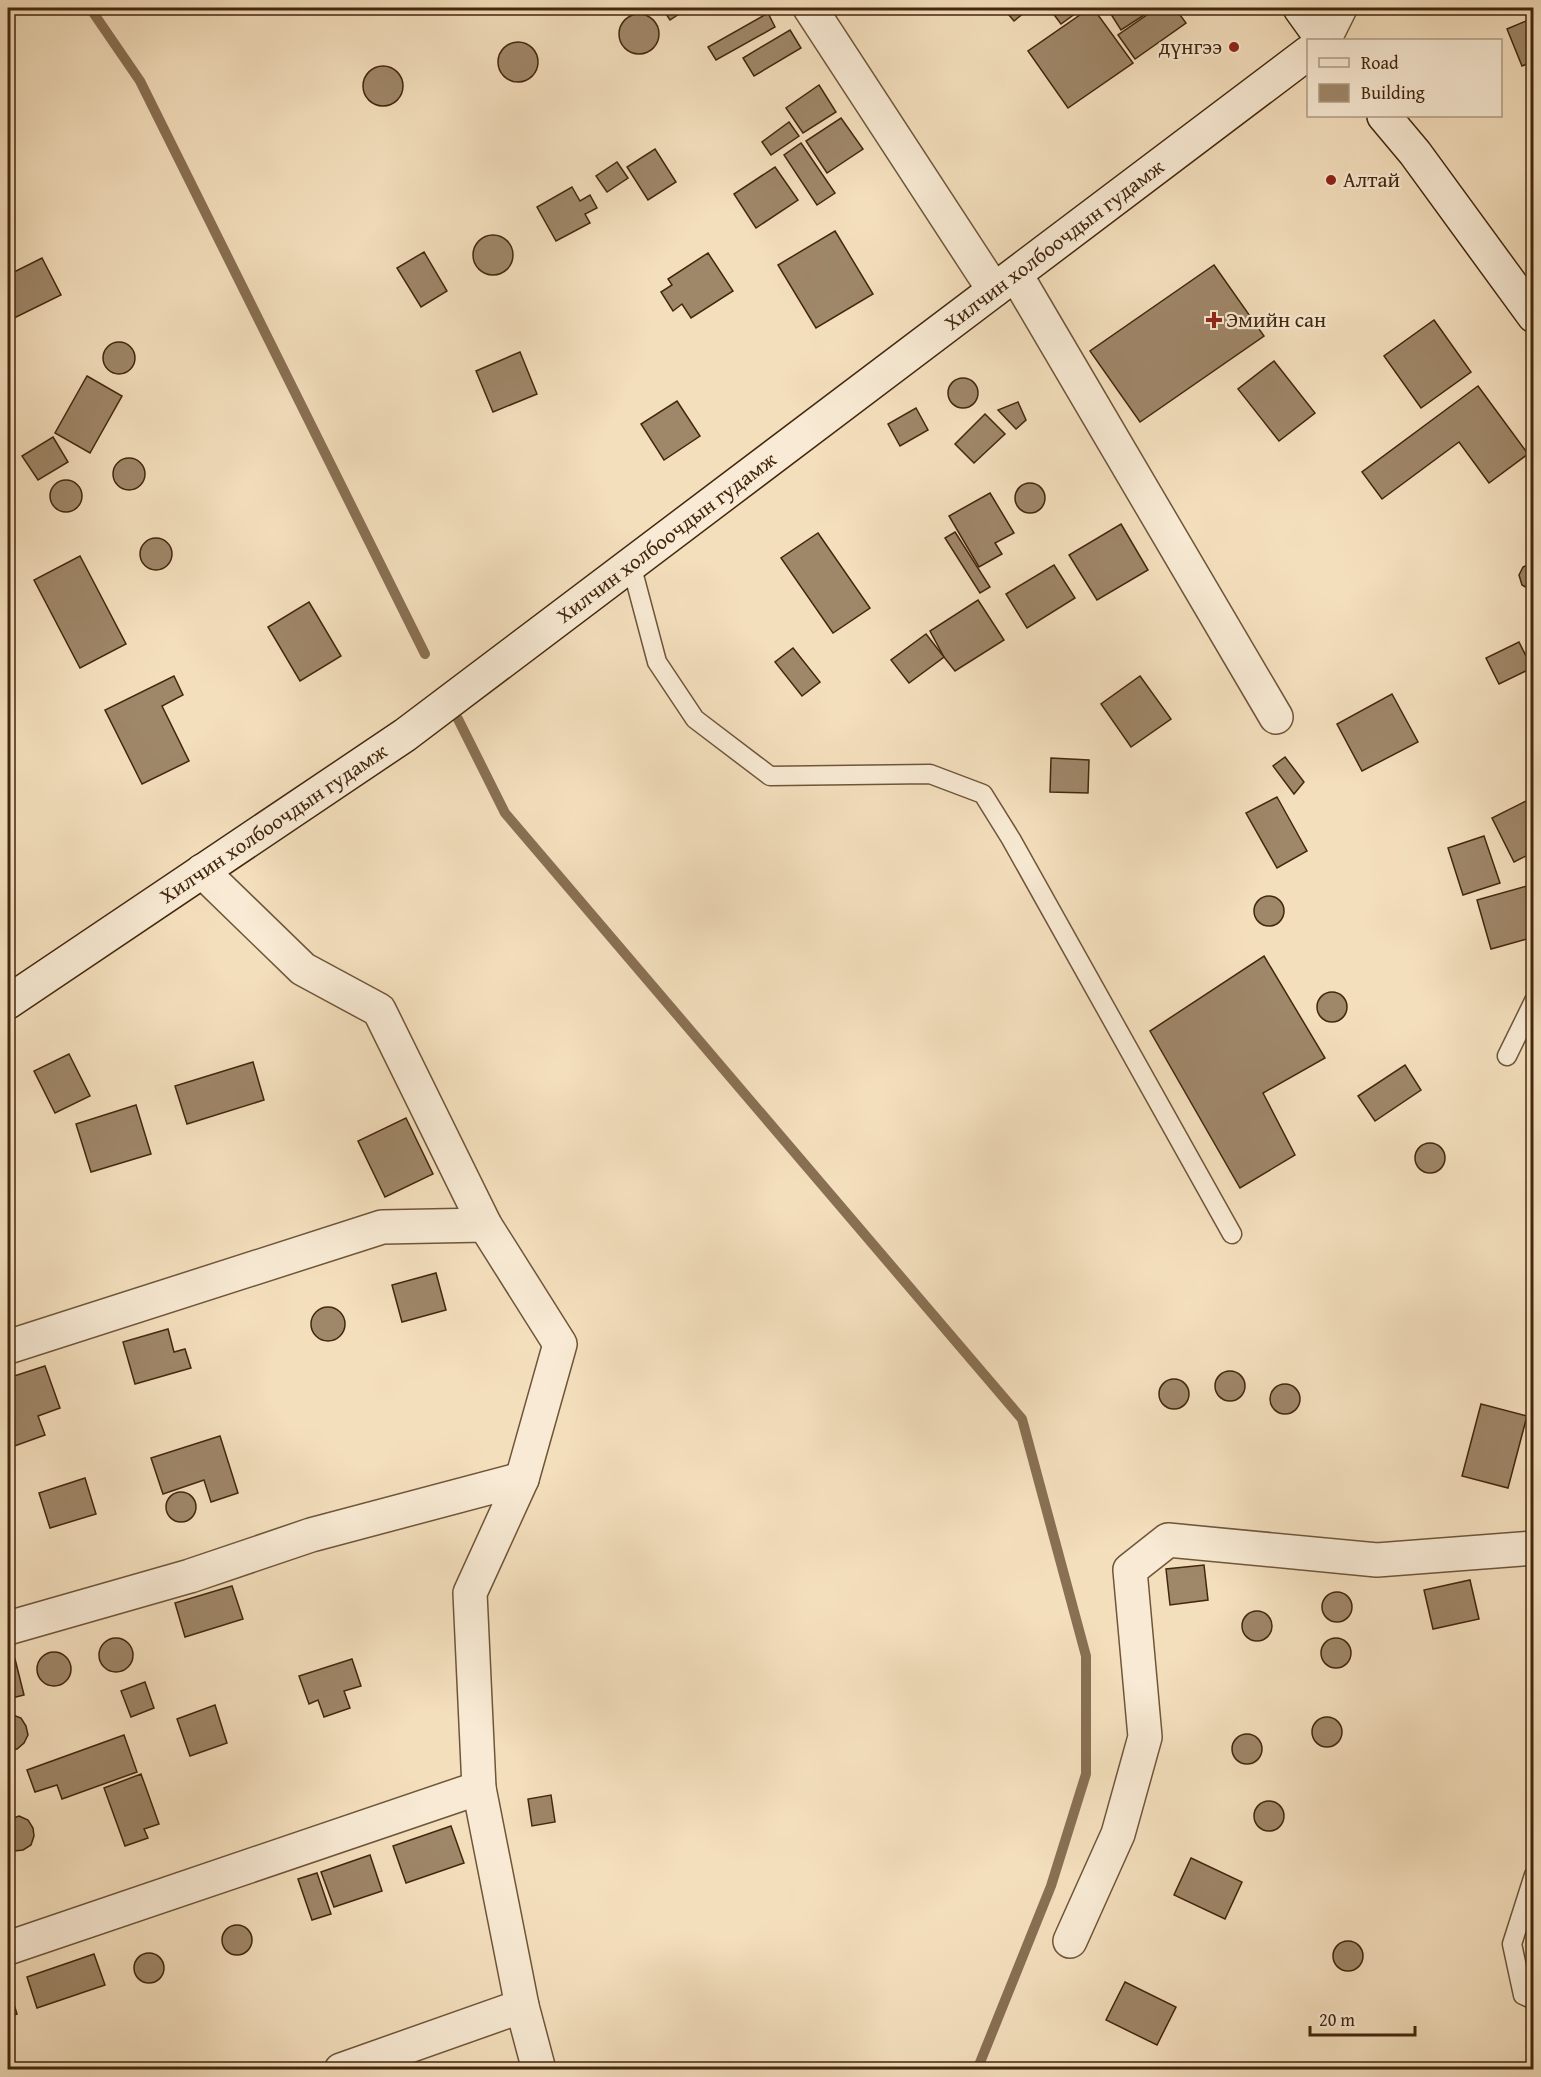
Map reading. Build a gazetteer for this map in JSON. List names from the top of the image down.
{
  "streets": {
    "street": ["Хилчин холбоочдын гудамж"]
  },
  "places": {
    "other": ["дүнгээ", "Алтай"],
    "health": ["Эмийн сан"]
  },
  "legend": ["Road", "Building"],
  "scale_bar": "20 m"
}
